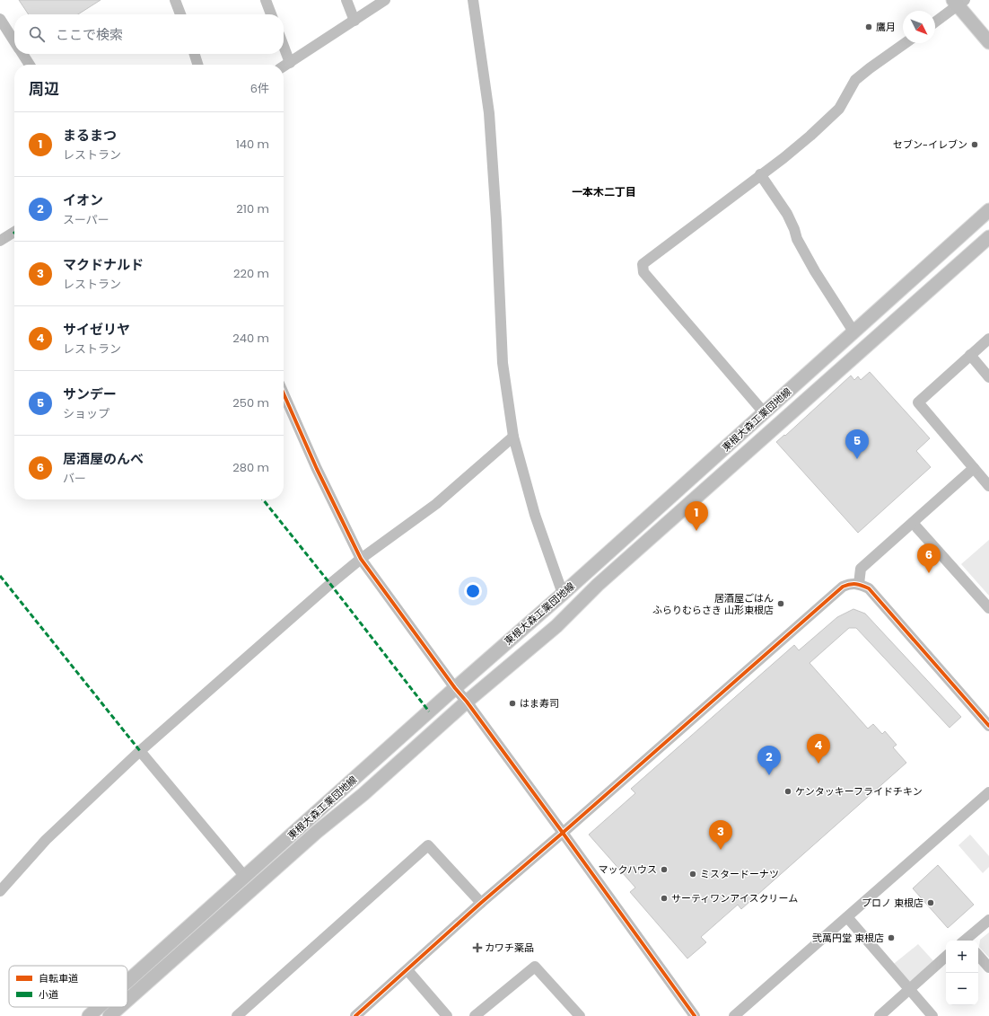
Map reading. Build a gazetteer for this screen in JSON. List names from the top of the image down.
{
  "streets": {
    "main road": ["東根大森工業団地線"]
  },
  "districts": ["一本木二丁目"],
  "places": {
    "other": [
      "鷹月",
      "セブン-イレブン",
      "居酒屋ごはん ふらりむらさき 山形東根店",
      "はま寿司",
      "ケンタッキーフライドチキン",
      "マックハウス",
      "ミスタードーナツ",
      "サーティワンアイスクリーム",
      "プロノ 東根店",
      "弐萬円堂 東根店"
    ],
    "health": ["カワチ薬品"]
  },
  "legend": ["自転車道", "小道"],
  "north": "bottom right",
  "page": {
    "search": "ここで検索",
    "heading": ["周辺", "6件"],
    "list": [
      {
        "mark": "1",
        "name": "まるまつ",
        "note": "レストラン",
        "value": "140 m"
      },
      {
        "mark": "2",
        "name": "イオン",
        "note": "スーパー",
        "value": "210 m"
      },
      {
        "mark": "3",
        "name": "マクドナルド",
        "note": "レストラン",
        "value": "220 m"
      },
      {
        "mark": "4",
        "name": "サイゼリヤ",
        "note": "レストラン",
        "value": "240 m"
      },
      {
        "mark": "5",
        "name": "サンデー",
        "note": "ショップ",
        "value": "250 m"
      },
      {
        "mark": "6",
        "name": "居酒屋のんべ",
        "note": "バー",
        "value": "280 m"
      }
    ],
    "pins": [
      "5",
      "1",
      "6",
      "4",
      "2",
      "3"
    ],
    "map_buttons": ["+", "−"]
  }
}
